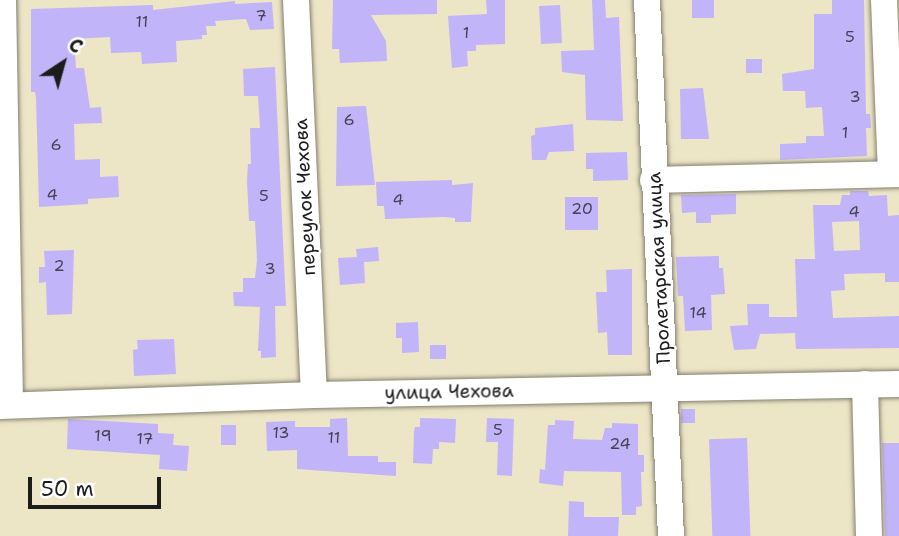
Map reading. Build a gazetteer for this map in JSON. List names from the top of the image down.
{
  "streets": {
    "street": ["переулок Чехова", "Пролетарская улица", "улица Чехова"]
  },
  "crossings": [
    ["переулок Чехова", "улица Чехова"],
    ["Пролетарская улица", "улица Чехова"]
  ],
  "house_numbers": [
    "7",
    "11",
    "1",
    "5",
    "3",
    "6",
    "1",
    "6",
    "4",
    "5",
    "4",
    "20",
    "4",
    "2",
    "3",
    "14",
    "5",
    "13",
    "19",
    "11",
    "17",
    "24"
  ],
  "scale_bar": "50 m",
  "north": "top right"
}
